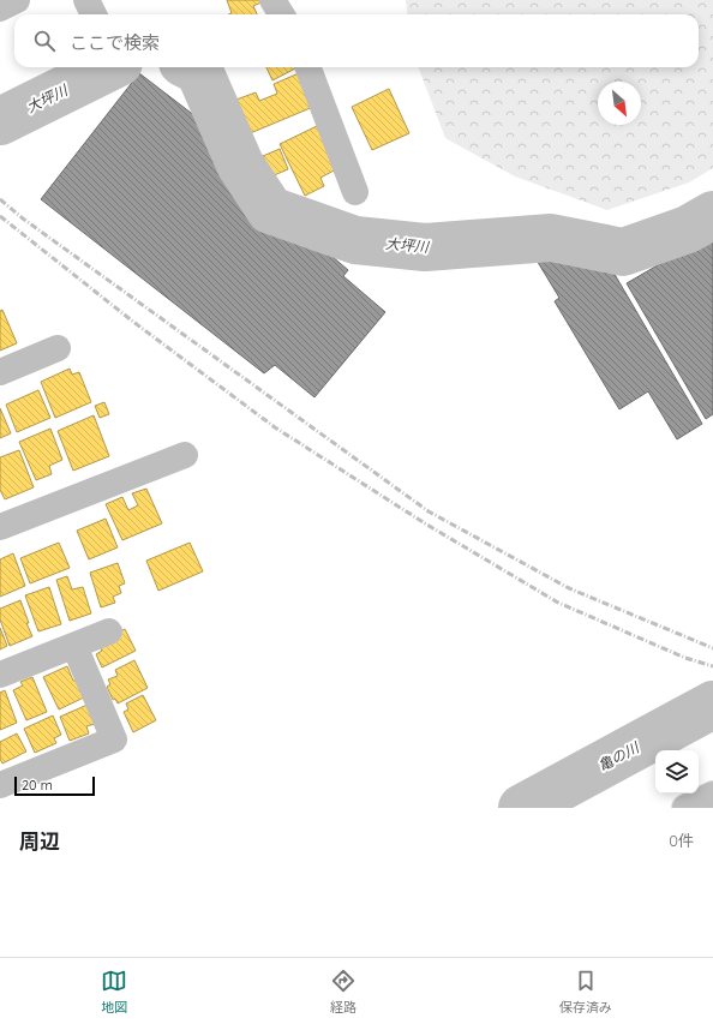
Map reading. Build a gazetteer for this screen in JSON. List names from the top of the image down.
{
  "water": ["大坪川", "亀の川"],
  "scale_bar": "20 m",
  "north": "bottom right",
  "page": {
    "search": "ここで検索",
    "scale": "20 m",
    "heading": ["周辺", "0件"],
    "nav": ["地図", "経路", "保存済み"]
  }
}
